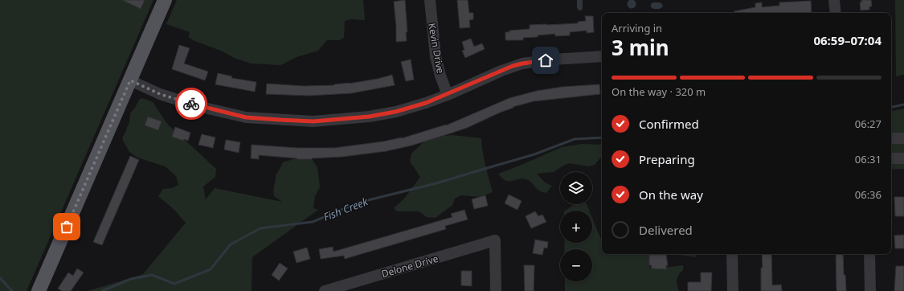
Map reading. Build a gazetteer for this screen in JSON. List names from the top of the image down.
{
  "streets": {
    "street": ["Kevin Drive", "Delone Drive"]
  },
  "water": ["Fish Creek"],
  "page": {
    "heading": ["3 min", "Arriving in", "06:59–07:04"],
    "bar": "On the way · 320 m",
    "list": [
      ["Confirmed", "06:27"],
      ["Preparing", "06:31"],
      ["On the way", "06:36"],
      "Delivered"
    ],
    "map_buttons": ["+", "−"]
  }
}
